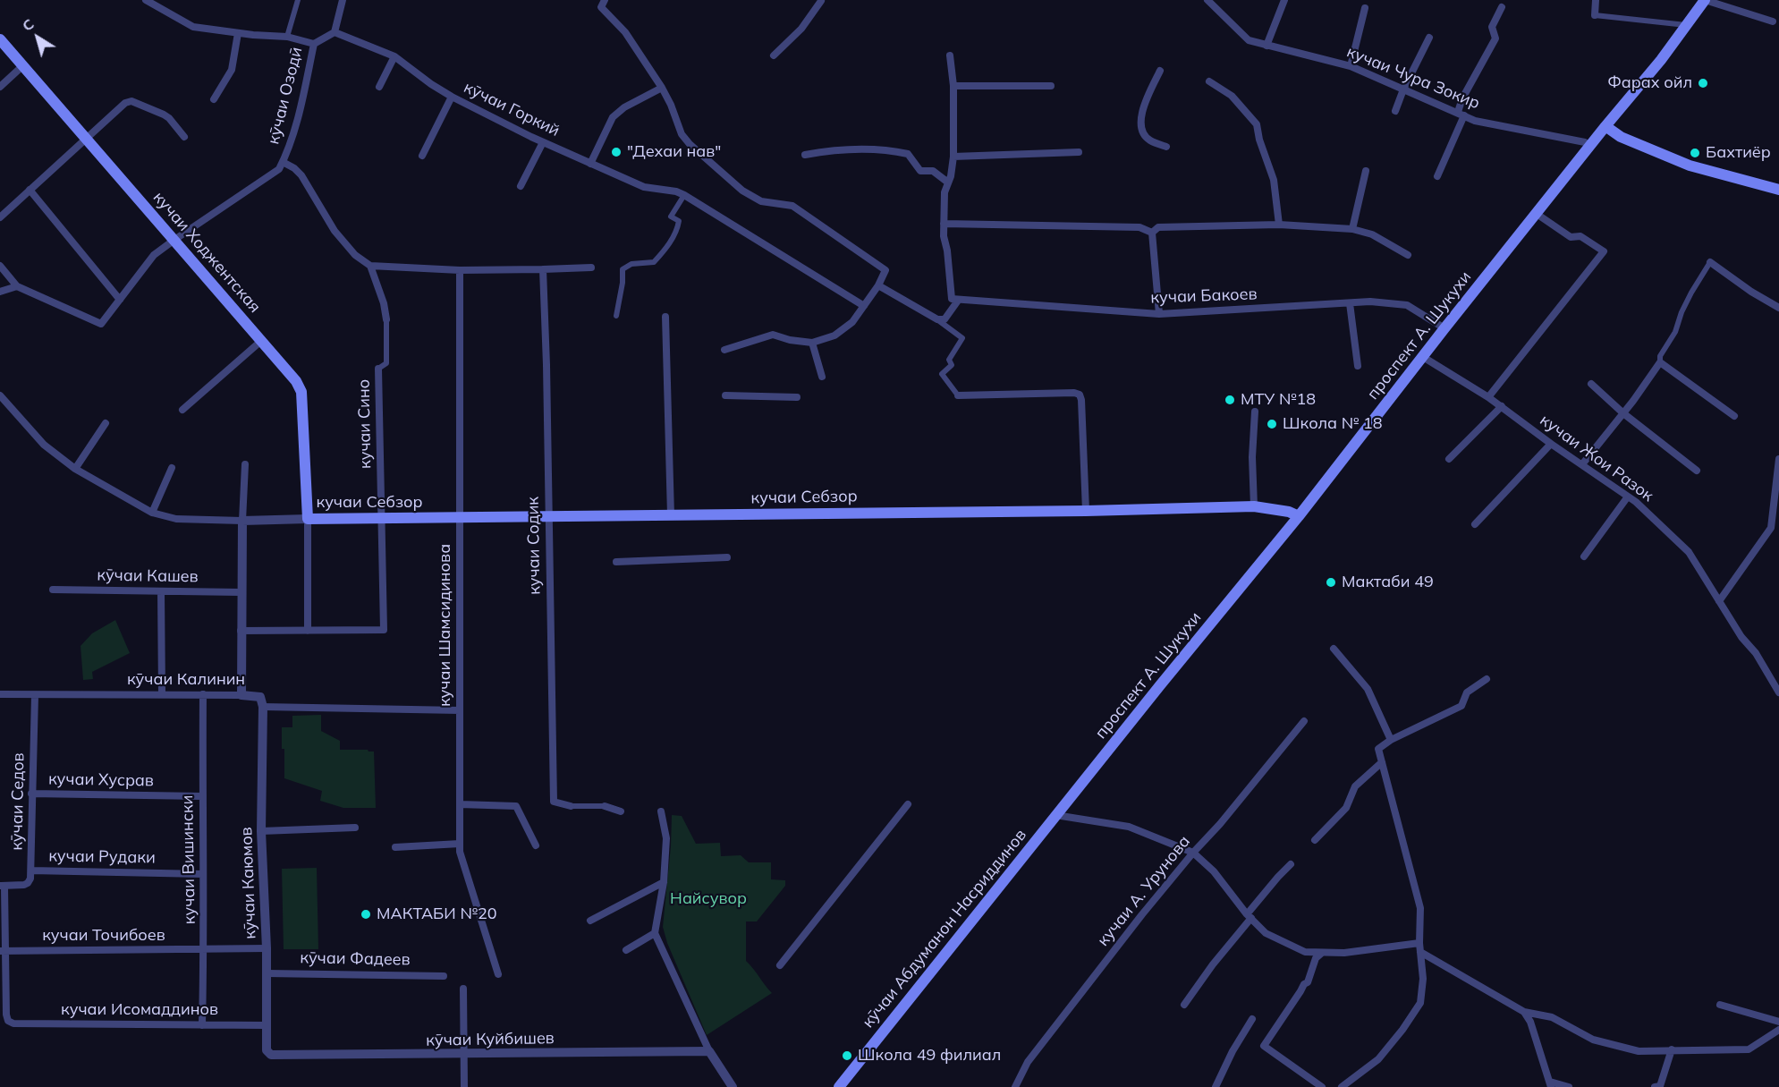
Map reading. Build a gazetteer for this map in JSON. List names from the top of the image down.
{
  "streets": {
    "main road": [
      "кучаи Ходжентская",
      "проспект А. Шукухи",
      "кучаи Себзор",
      "кӯчаи Абдуманон Насриддинов"
    ],
    "street": [
      "кучаи Чура Зокир",
      "кӯчаи Озодӣ",
      "кӯчаи Горкий",
      "кучаи Бакоев",
      "кучаи Сино",
      "кучаи Жои Разок",
      "кучаи Содик",
      "кӯчаи Кашев",
      "кучаи Шамсидинова",
      "кӯчаи Калинин",
      "кучаи Хусрав",
      "кӯчаи Седов",
      "кучаи Рудаки",
      "кучаи Вишински",
      "кӯчаи Каюмов",
      "кучаи А. Урунова",
      "кучаи Точибоев",
      "кӯчаи Фадеев",
      "кучаи Исомаддинов",
      "кӯчаи Куйбишев"
    ]
  },
  "crossings": [
    ["кучаи Чура Зокир", "проспект А. Шукухи"],
    ["кӯчаи Озодӣ", "кӯчаи Горкий"],
    ["кӯчаи Озодӣ", "кучаи Ходжентская"],
    ["кучаи Ходжентская", "кучаи Себзор"],
    ["кучаи Бакоев", "проспект А. Шукухи"],
    ["проспект А. Шукухи", "кучаи Жои Разок"],
    ["проспект А. Шукухи", "кучаи Себзор"],
    ["проспект А. Шукухи", "кӯчаи Абдуманон Насриддинов"],
    ["кучаи Сино", "кучаи Себзор"],
    ["кучаи Себзор", "кучаи Содик"],
    ["кучаи Себзор", "кучаи Шамсидинова"],
    ["кӯчаи Калинин", "кӯчаи Седов"],
    ["кӯчаи Калинин", "кучаи Вишински"],
    ["кӯчаи Калинин", "кӯчаи Каюмов"],
    ["кучаи Хусрав", "кӯчаи Седов"],
    ["кучаи Хусрав", "кучаи Вишински"],
    ["кӯчаи Седов", "кучаи Рудаки"],
    ["кучаи Рудаки", "кучаи Вишински"],
    ["кучаи Вишински", "кучаи Точибоев"],
    ["кучаи Вишински", "кучаи Исомаддинов"],
    ["кӯчаи Каюмов", "кучаи Точибоев"],
    ["кӯчаи Каюмов", "кӯчаи Фадеев"],
    ["кӯчаи Каюмов", "кучаи Исомаддинов"],
    ["кӯчаи Каюмов", "кӯчаи Куйбишев"],
    ["кучаи Точибоев", "кучаи Исомаддинов"]
  ],
  "parks": ["Найсувор"],
  "places": [
    "Фарах ойл",
    "\"Дехаи нав\"",
    "Бахтиёр",
    "МТУ №18",
    "Школа № 18",
    "Мактаби 49",
    "МАКТАБИ №20",
    "Школа 49 филиал"
  ],
  "north": "top left"
}
